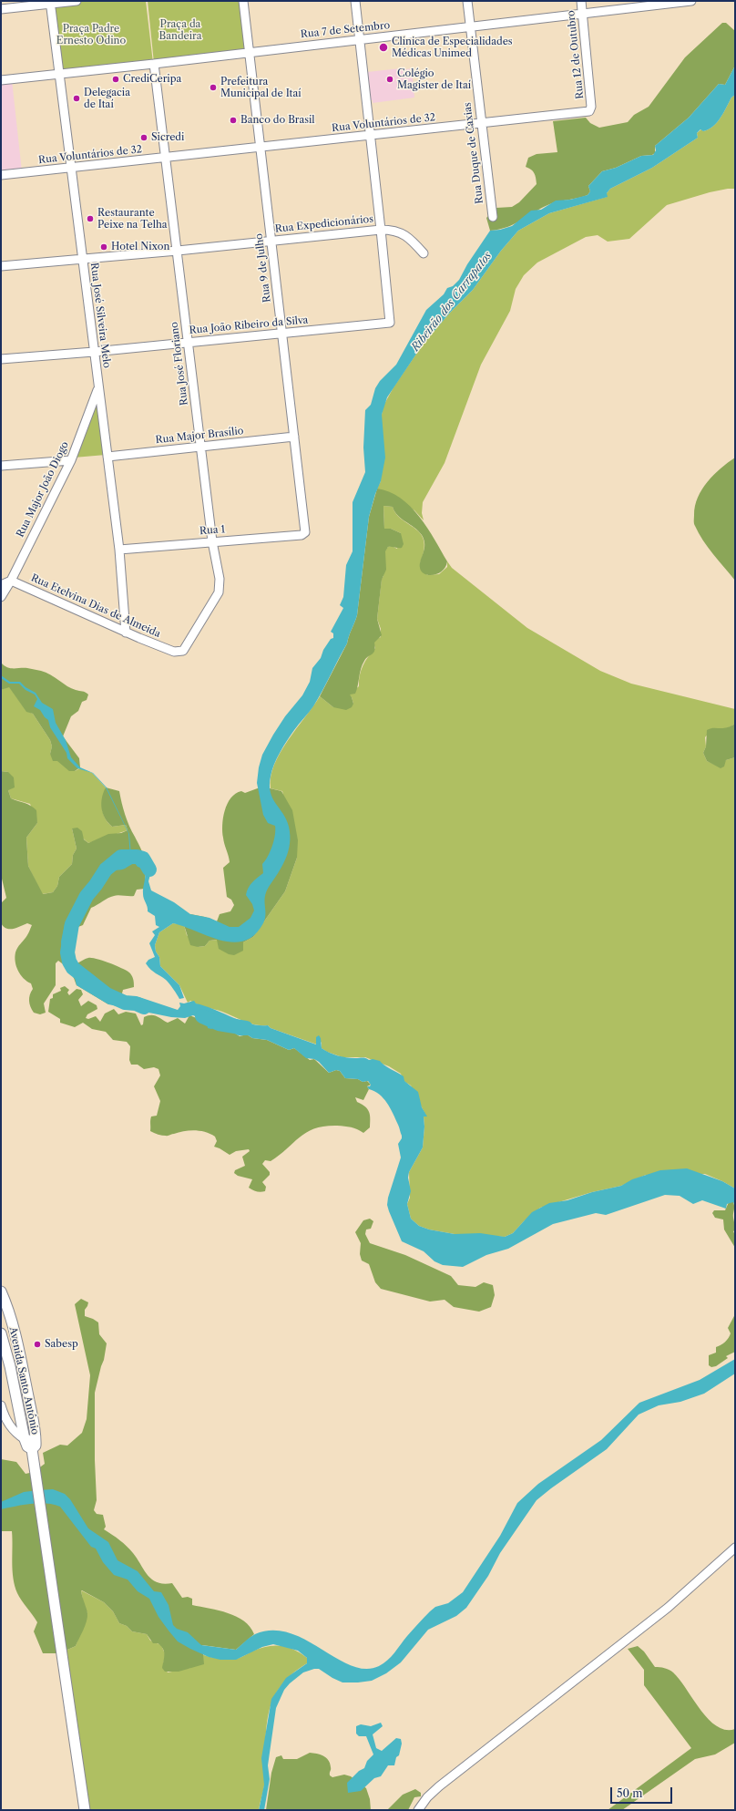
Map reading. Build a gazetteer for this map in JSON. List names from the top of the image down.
{
  "streets": {
    "street": [
      "Rua 7 de Setembro",
      "Rua 12 de Outubro",
      "Rua Voluntários de 32",
      "Rua Duque de Caxias",
      "Rua Expedicionários",
      "Rua 9 de Julho",
      "Rua José Silveira Melo",
      "Rua João Ribeiro da Silva",
      "Rua José Floriano",
      "Rua Major Brasílio",
      "Rua Major João Diogo",
      "Rua 1",
      "Rua Etelvina Dias de Almeida",
      "Avenida Santo Antônio"
    ]
  },
  "crossings": [
    ["Rua 7 de Setembro", "Rua 12 de Outubro"],
    ["Rua 7 de Setembro", "Rua Duque de Caxias"],
    ["Rua 7 de Setembro", "Rua 9 de Julho"],
    ["Rua 7 de Setembro", "Rua José Silveira Melo"],
    ["Rua 7 de Setembro", "Rua José Floriano"],
    ["Rua 12 de Outubro", "Rua Voluntários de 32"],
    ["Rua Voluntários de 32", "Rua Duque de Caxias"],
    ["Rua Voluntários de 32", "Rua 9 de Julho"],
    ["Rua Voluntários de 32", "Rua José Silveira Melo"],
    ["Rua Voluntários de 32", "Rua José Floriano"],
    ["Rua Expedicionários", "Rua 9 de Julho"],
    ["Rua Expedicionários", "Rua José Silveira Melo"],
    ["Rua Expedicionários", "Rua João Ribeiro da Silva"],
    ["Rua Expedicionários", "Rua José Floriano"],
    ["Rua 9 de Julho", "Rua João Ribeiro da Silva"],
    ["Rua 9 de Julho", "Rua Major Brasílio"],
    ["Rua 9 de Julho", "Rua 1"],
    ["Rua José Silveira Melo", "Rua João Ribeiro da Silva"],
    ["Rua José Silveira Melo", "Rua Major Brasílio"],
    ["Rua José Silveira Melo", "Rua Major João Diogo"],
    ["Rua José Silveira Melo", "Rua 1"],
    ["Rua José Silveira Melo", "Rua Etelvina Dias de Almeida"],
    ["Rua João Ribeiro da Silva", "Rua José Floriano"],
    ["Rua José Floriano", "Rua Major Brasílio"],
    ["Rua José Floriano", "Rua 1"],
    ["Rua José Floriano", "Rua Etelvina Dias de Almeida"],
    ["Rua Major João Diogo", "Rua Etelvina Dias de Almeida"]
  ],
  "water": ["Ribeirão dos Carrapatos"],
  "parks": ["Praça da Bandeira", "Praça Padre Ernesto Odino"],
  "places": [
    "Clínica de Especialidades Médicas Unimed",
    "CrediCeripa",
    "Colégio Magister de Itaí",
    "Prefeitura Municipal de Itaí",
    "Delegacia de Itaí",
    "Banco do Brasil",
    "Sicredi",
    "Restaurante Peixe na Telha",
    "Hotel Nixon",
    "Sabesp"
  ],
  "scale_bar": "50 m"
}
